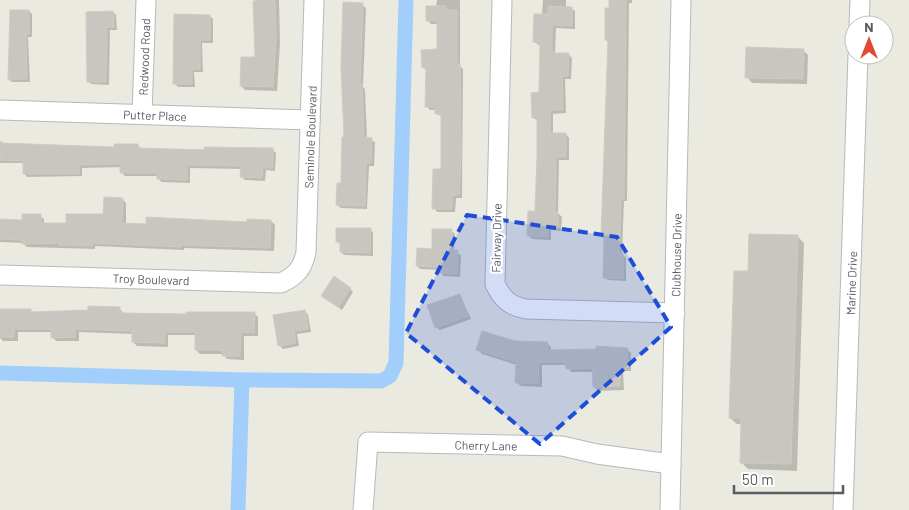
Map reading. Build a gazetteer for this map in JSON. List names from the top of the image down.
{
  "streets": {
    "street": [
      "Redwood Road",
      "Putter Place",
      "Seminole Boulevard",
      "Fairway Drive",
      "Clubhouse Drive",
      "Troy Boulevard",
      "Marine Drive",
      "Cherry Lane"
    ]
  },
  "crossings": [
    ["Redwood Road", "Putter Place"],
    ["Putter Place", "Seminole Boulevard"],
    ["Seminole Boulevard", "Troy Boulevard"],
    ["Fairway Drive", "Clubhouse Drive"],
    ["Clubhouse Drive", "Cherry Lane"]
  ],
  "scale_bar": "50 m",
  "north": "top"
}
